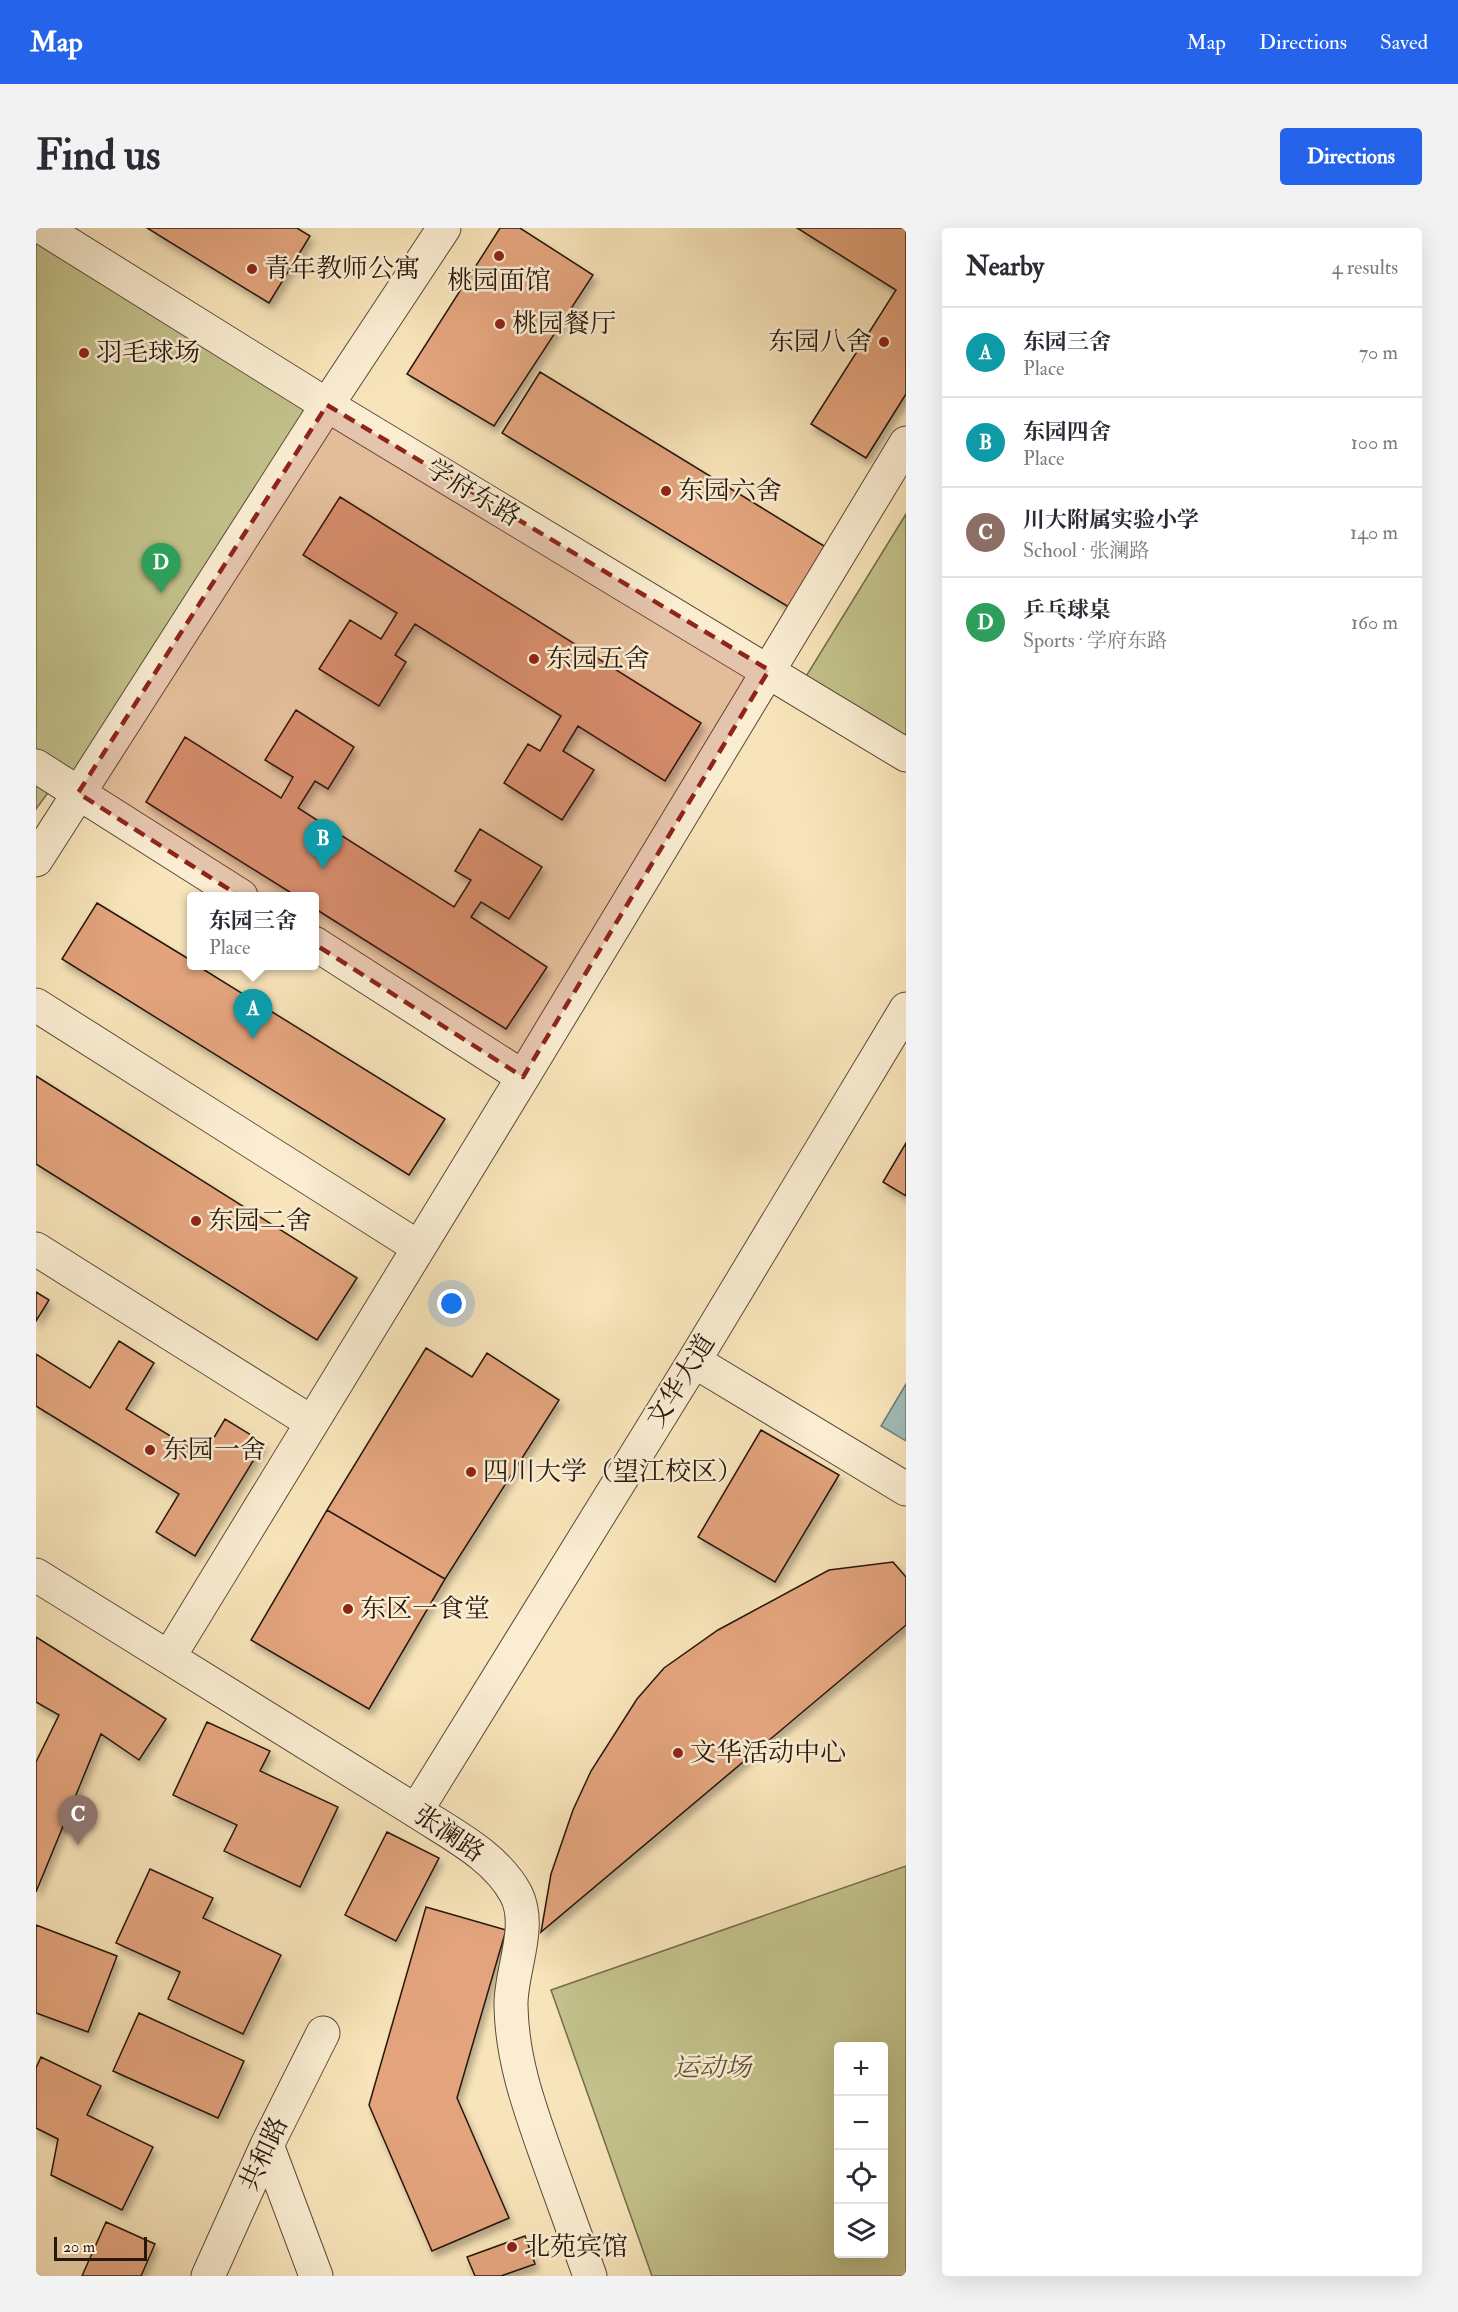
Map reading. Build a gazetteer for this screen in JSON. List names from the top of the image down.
{
  "streets": {
    "street": [
      "学府东路",
      "文华大道",
      "张澜路",
      "共和路"
    ]
  },
  "crossings": [
    ["文华大道", "张澜路"]
  ],
  "parks": ["运动场"],
  "places": [
    "桃园面馆",
    "青年教师公寓",
    "桃园餐厅",
    "东园八舍",
    "羽毛球场",
    "东园六舍",
    "东园五舍",
    "东园二舍",
    "东园一舍",
    "四川大学（望江校区）",
    "东区一食堂",
    "文华活动中心",
    "北苑宾馆"
  ],
  "scale_bar": "20 m",
  "page": {
    "header": "Map",
    "nav": ["Map", "Directions", "Saved"],
    "buttons": "Directions",
    "title": "Find us",
    "heading": ["Nearby", "4 results"],
    "list": [
      {
        "mark": "A",
        "name": "东园三舍",
        "note": "Place",
        "value": "70 m"
      },
      {
        "mark": "B",
        "name": "东园四舍",
        "note": "Place",
        "value": "100 m"
      },
      {
        "mark": "C",
        "name": "川大附属实验小学",
        "note": "School · 张澜路",
        "value": "140 m"
      },
      {
        "mark": "D",
        "name": "乒乓球桌",
        "note": "Sports · 学府东路",
        "value": "160 m"
      }
    ],
    "pins": [
      "D",
      "B",
      "A",
      "C"
    ],
    "popup": ["东园三舍", "Place"],
    "map_buttons": ["+", "−"],
    "scale": "20 m"
  }
}
